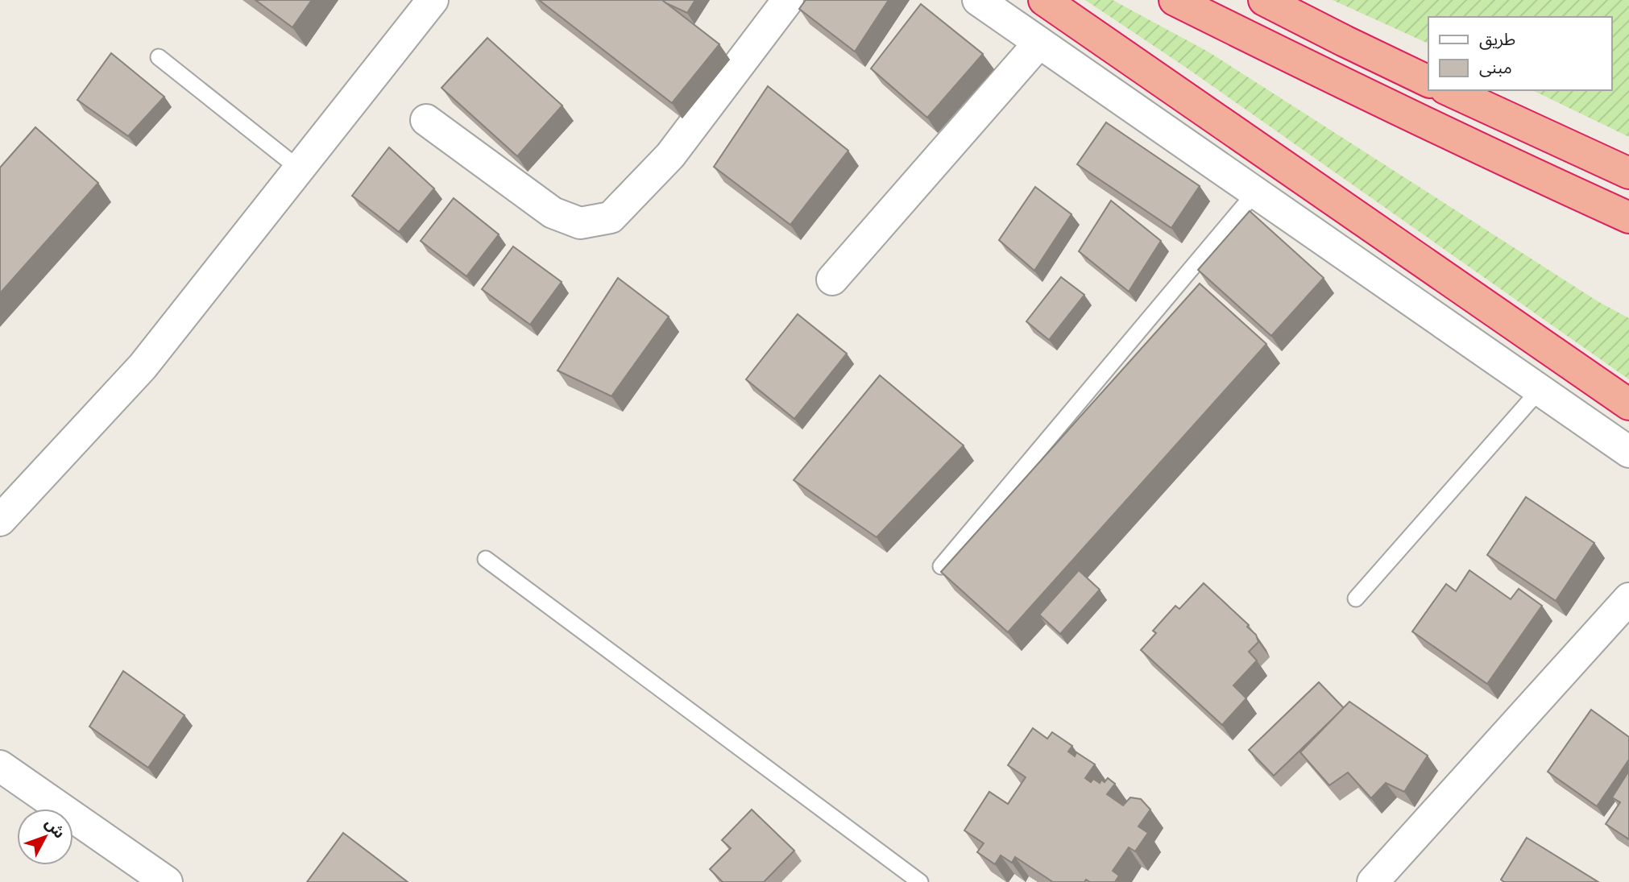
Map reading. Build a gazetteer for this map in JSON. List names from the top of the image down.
{
  "legend": ["طريق", "مبنى"],
  "north": "top right"
}
